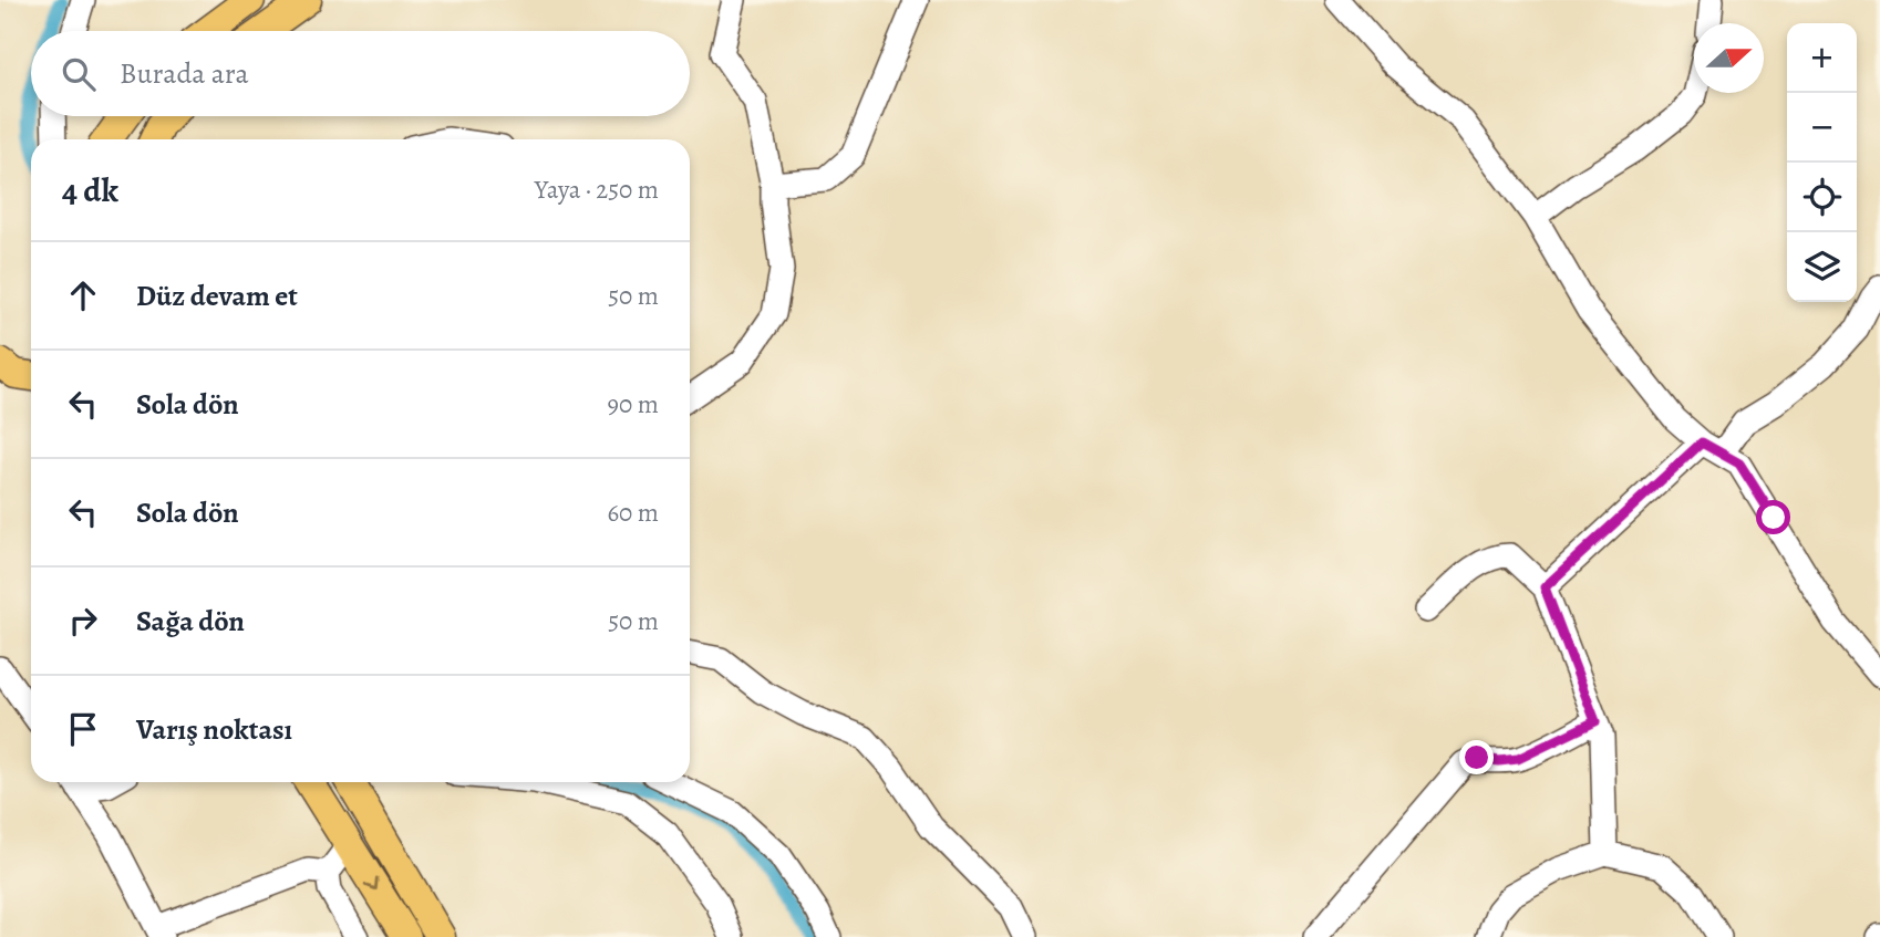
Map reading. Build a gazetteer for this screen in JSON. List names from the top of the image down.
{
  "north": "right",
  "page": {
    "map_buttons": ["+", "−"],
    "search": "Burada ara",
    "heading": ["4 dk", "Yaya · 250 m"],
    "list": [
      ["Düz devam et", "50 m"],
      ["Sola dön", "90 m"],
      ["Sola dön", "60 m"],
      ["Sağa dön", "50 m"],
      "Varış noktası"
    ]
  }
}
